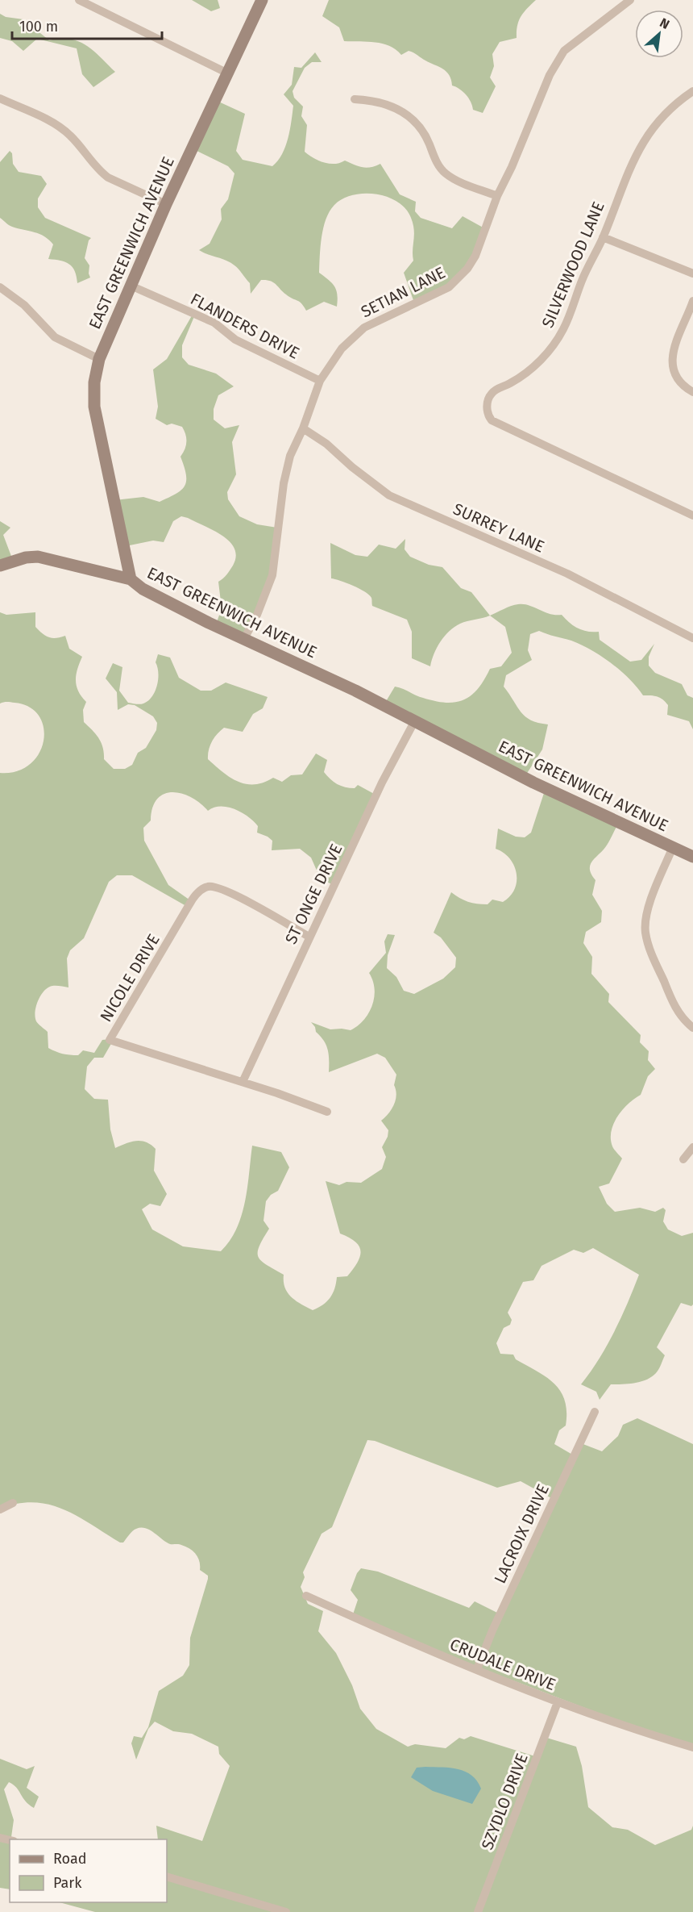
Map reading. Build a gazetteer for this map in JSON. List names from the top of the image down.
{
  "streets": {
    "street": [
      "EAST GREENWICH AVENUE",
      "SILVERWOOD LANE",
      "SETIAN LANE",
      "FLANDERS DRIVE",
      "SURREY LANE",
      "ST ONGE DRIVE",
      "NICOLE DRIVE",
      "LACROIX DRIVE",
      "CRUDALE DRIVE",
      "SZYDLO DRIVE"
    ]
  },
  "crossings": [
    ["EAST GREENWICH AVENUE", "SETIAN LANE"],
    ["EAST GREENWICH AVENUE", "FLANDERS DRIVE"],
    ["EAST GREENWICH AVENUE", "ST ONGE DRIVE"],
    ["SETIAN LANE", "FLANDERS DRIVE"],
    ["SETIAN LANE", "SURREY LANE"],
    ["ST ONGE DRIVE", "NICOLE DRIVE"],
    ["LACROIX DRIVE", "CRUDALE DRIVE"],
    ["CRUDALE DRIVE", "SZYDLO DRIVE"]
  ],
  "legend": ["Road", "Park"],
  "scale_bar": "100 m",
  "north": "top right"
}
